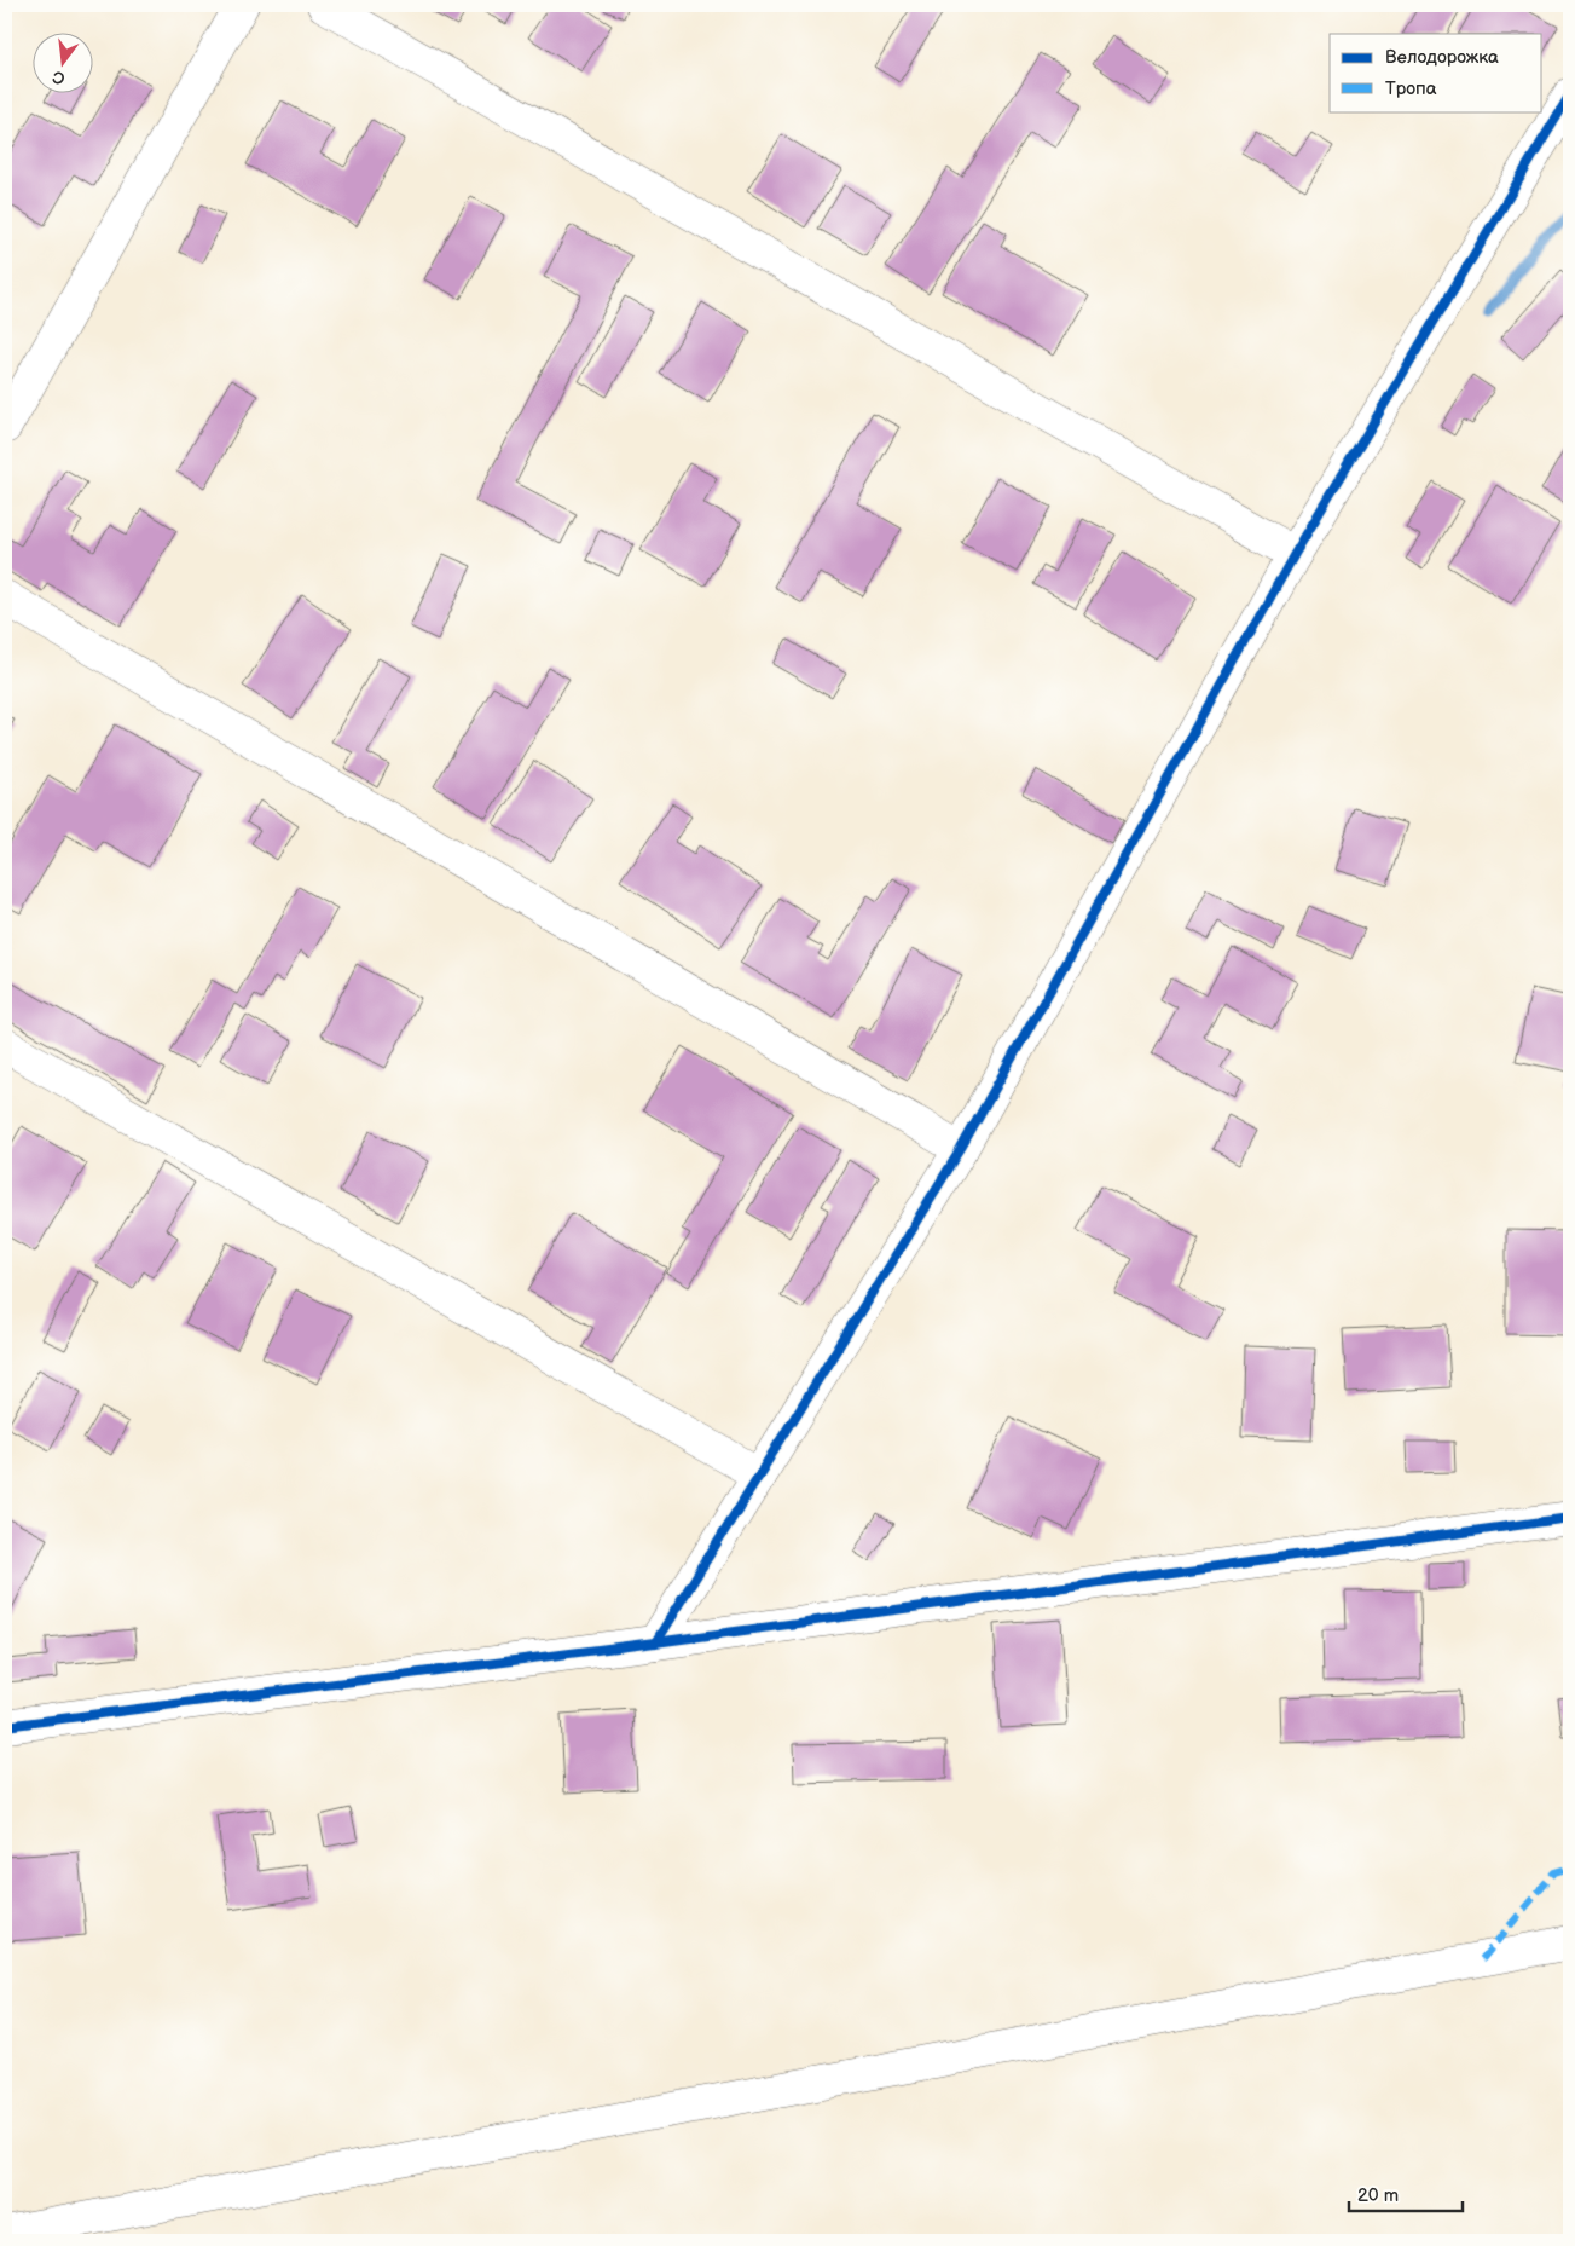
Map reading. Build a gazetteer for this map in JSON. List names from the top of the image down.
{
  "legend": ["Велодорожка", "Тропа"],
  "scale_bar": "20 m",
  "north": "bottom"
}
